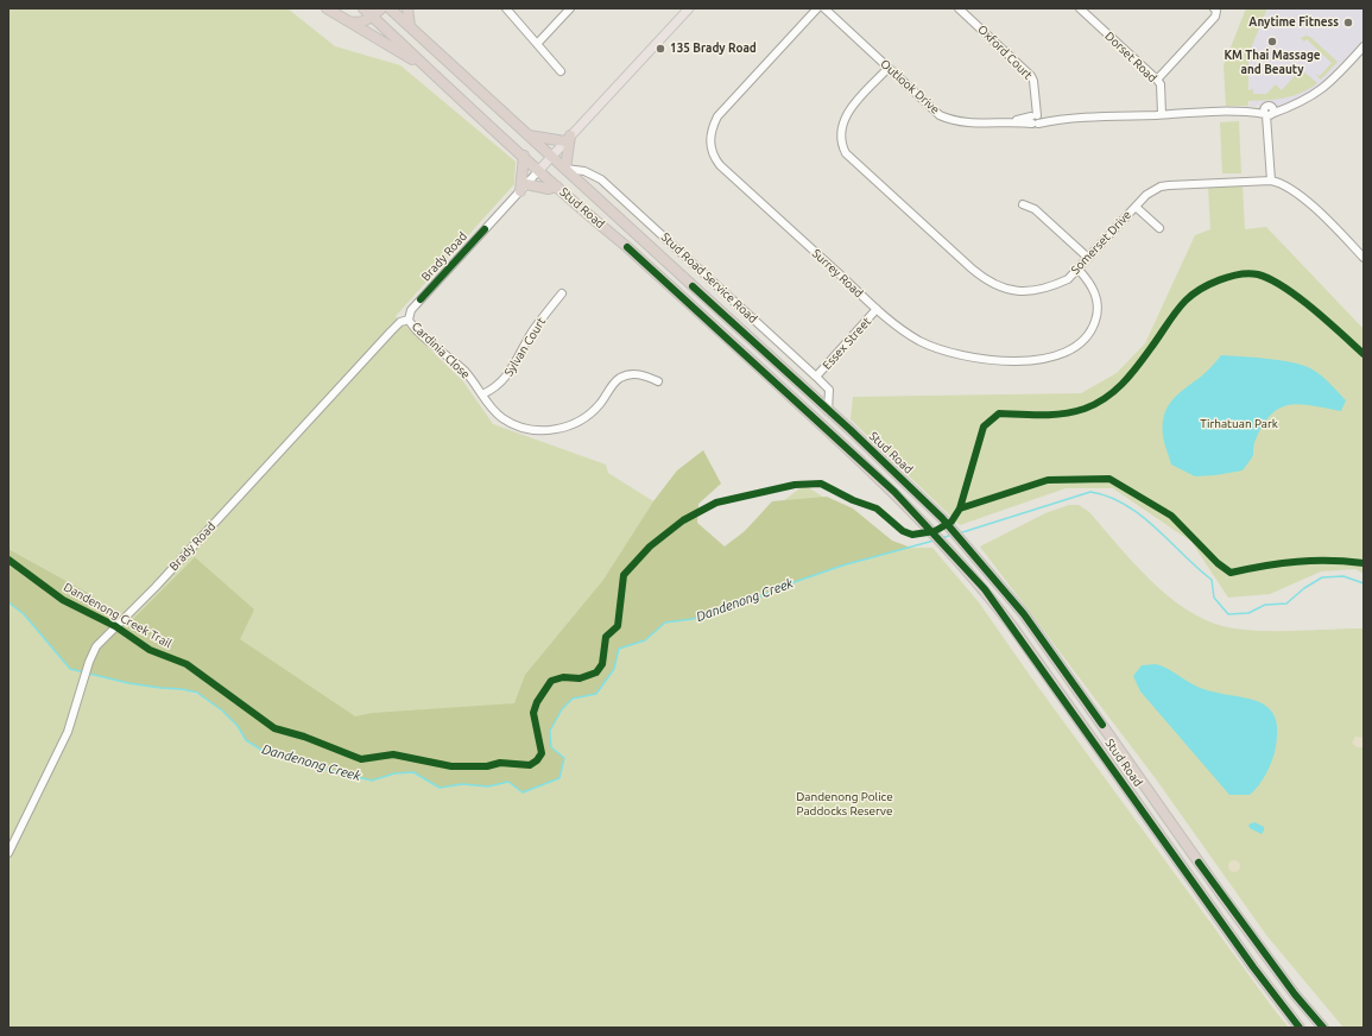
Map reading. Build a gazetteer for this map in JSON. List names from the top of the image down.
{
  "streets": {
    "highway": ["Stud Road"],
    "main road": ["Brady Road"],
    "street": [
      "Oxford Court",
      "Dorset Road",
      "Outlook Drive",
      "Somerset Drive",
      "Surrey Road",
      "Stud Road Service Road",
      "Essex Street",
      "Sylvan Court",
      "Cardinia Close"
    ],
    "cycle path": ["Dandenong Creek Trail"]
  },
  "crossings": [
    ["Oxford Court", "Outlook Drive"],
    ["Dorset Road", "Outlook Drive"],
    ["Outlook Drive", "Somerset Drive"],
    ["Stud Road", "Brady Road"],
    ["Stud Road", "Stud Road Service Road"],
    ["Somerset Drive", "Surrey Road"],
    ["Brady Road", "Cardinia Close"],
    ["Surrey Road", "Essex Street"],
    ["Stud Road Service Road", "Essex Street"],
    ["Sylvan Court", "Cardinia Close"]
  ],
  "water": ["Dandenong Creek"],
  "parks": ["Tirhatuan Park", "Dandenong Police Paddocks Reserve"],
  "places": ["Anytime Fitness", "KM Thai Massage and Beauty", "135 Brady Road"]
}
